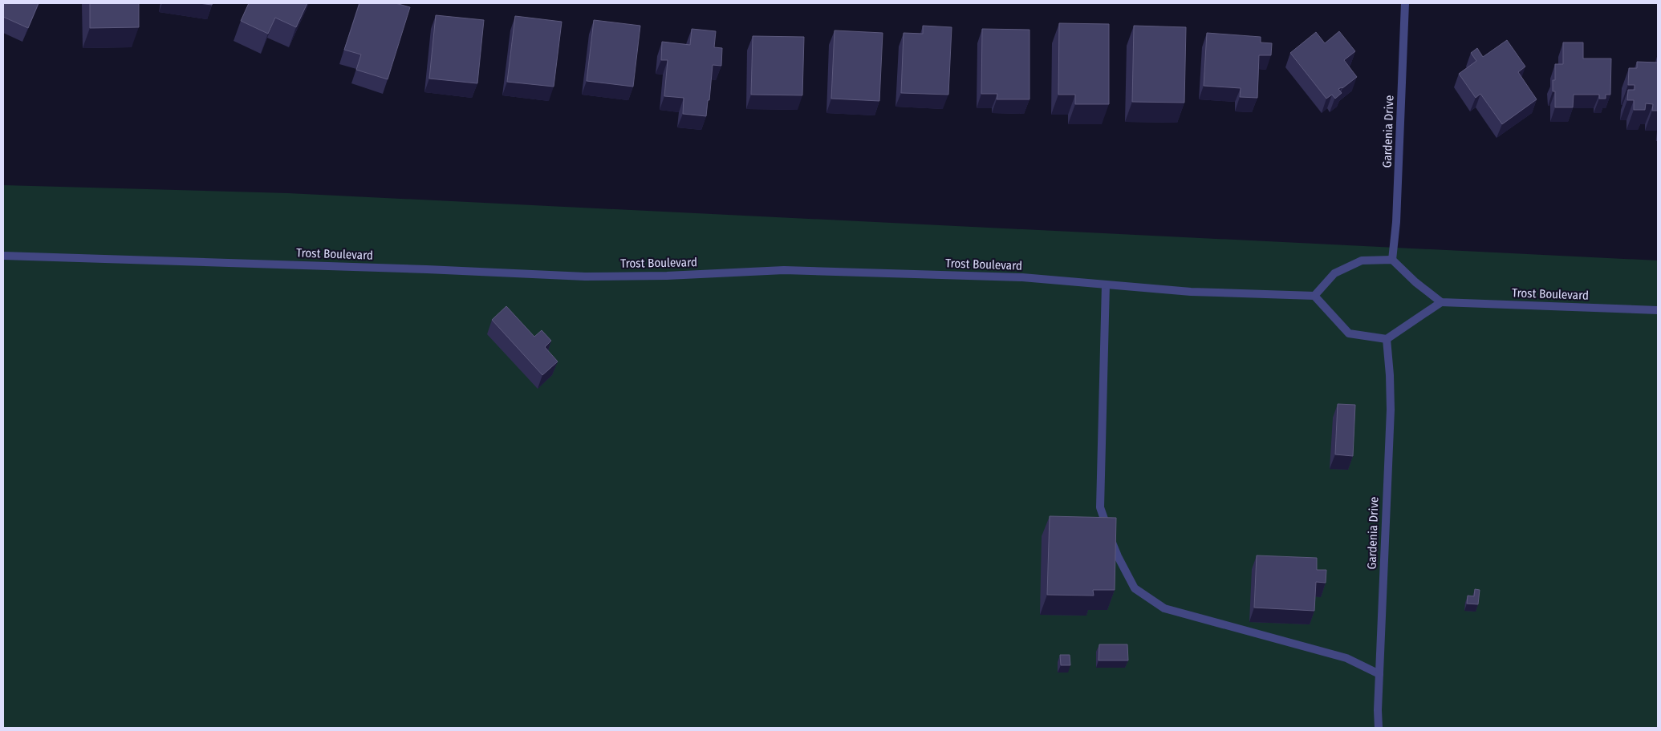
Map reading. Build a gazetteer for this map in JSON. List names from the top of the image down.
{
  "streets": {
    "street": ["Gardenia Drive", "Trost Boulevard"]
  }
}
